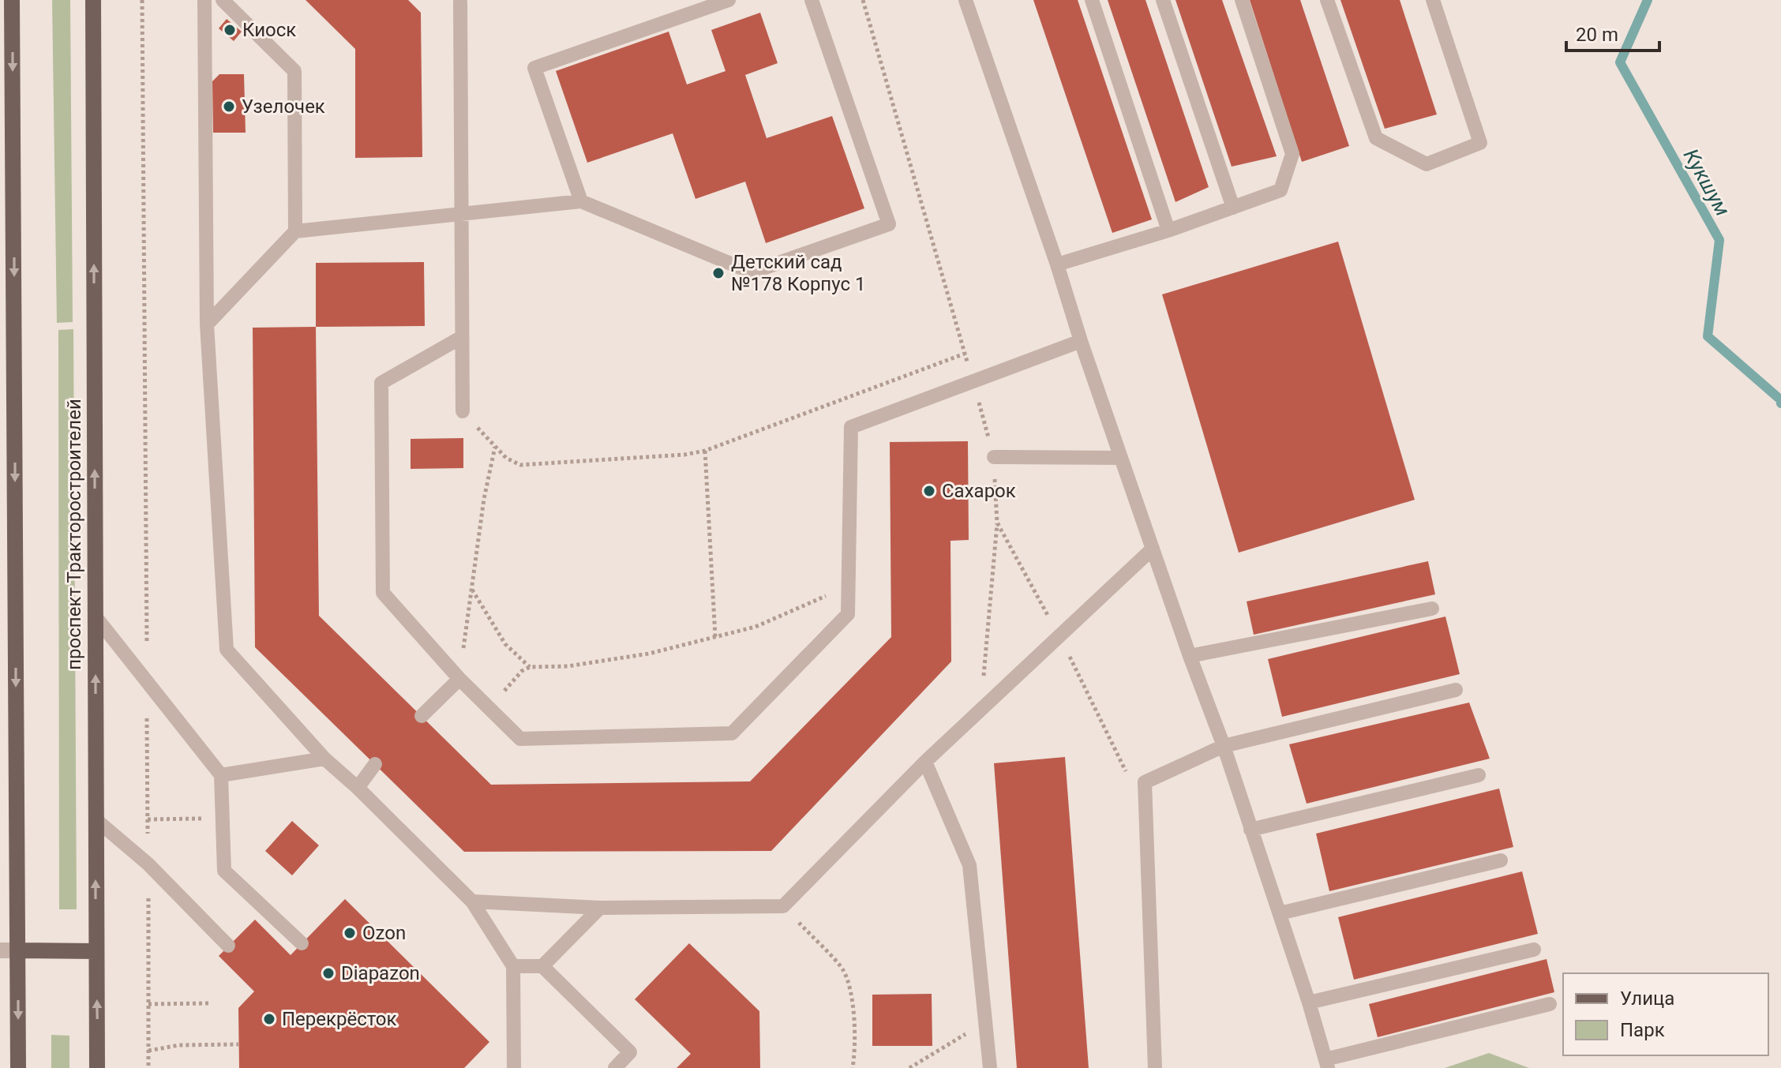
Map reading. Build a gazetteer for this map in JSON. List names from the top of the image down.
{
  "streets": {
    "main road": ["проспект Тракторостроителей"]
  },
  "water": ["Кукшум"],
  "places": [
    "Киоск",
    "Узелочек",
    "Детский сад №178 Корпус 1",
    "Сахарок",
    "Ozon",
    "Diapazon",
    "Перекрёсток"
  ],
  "legend": ["Улица", "Парк"],
  "scale_bar": "20 m"
}
